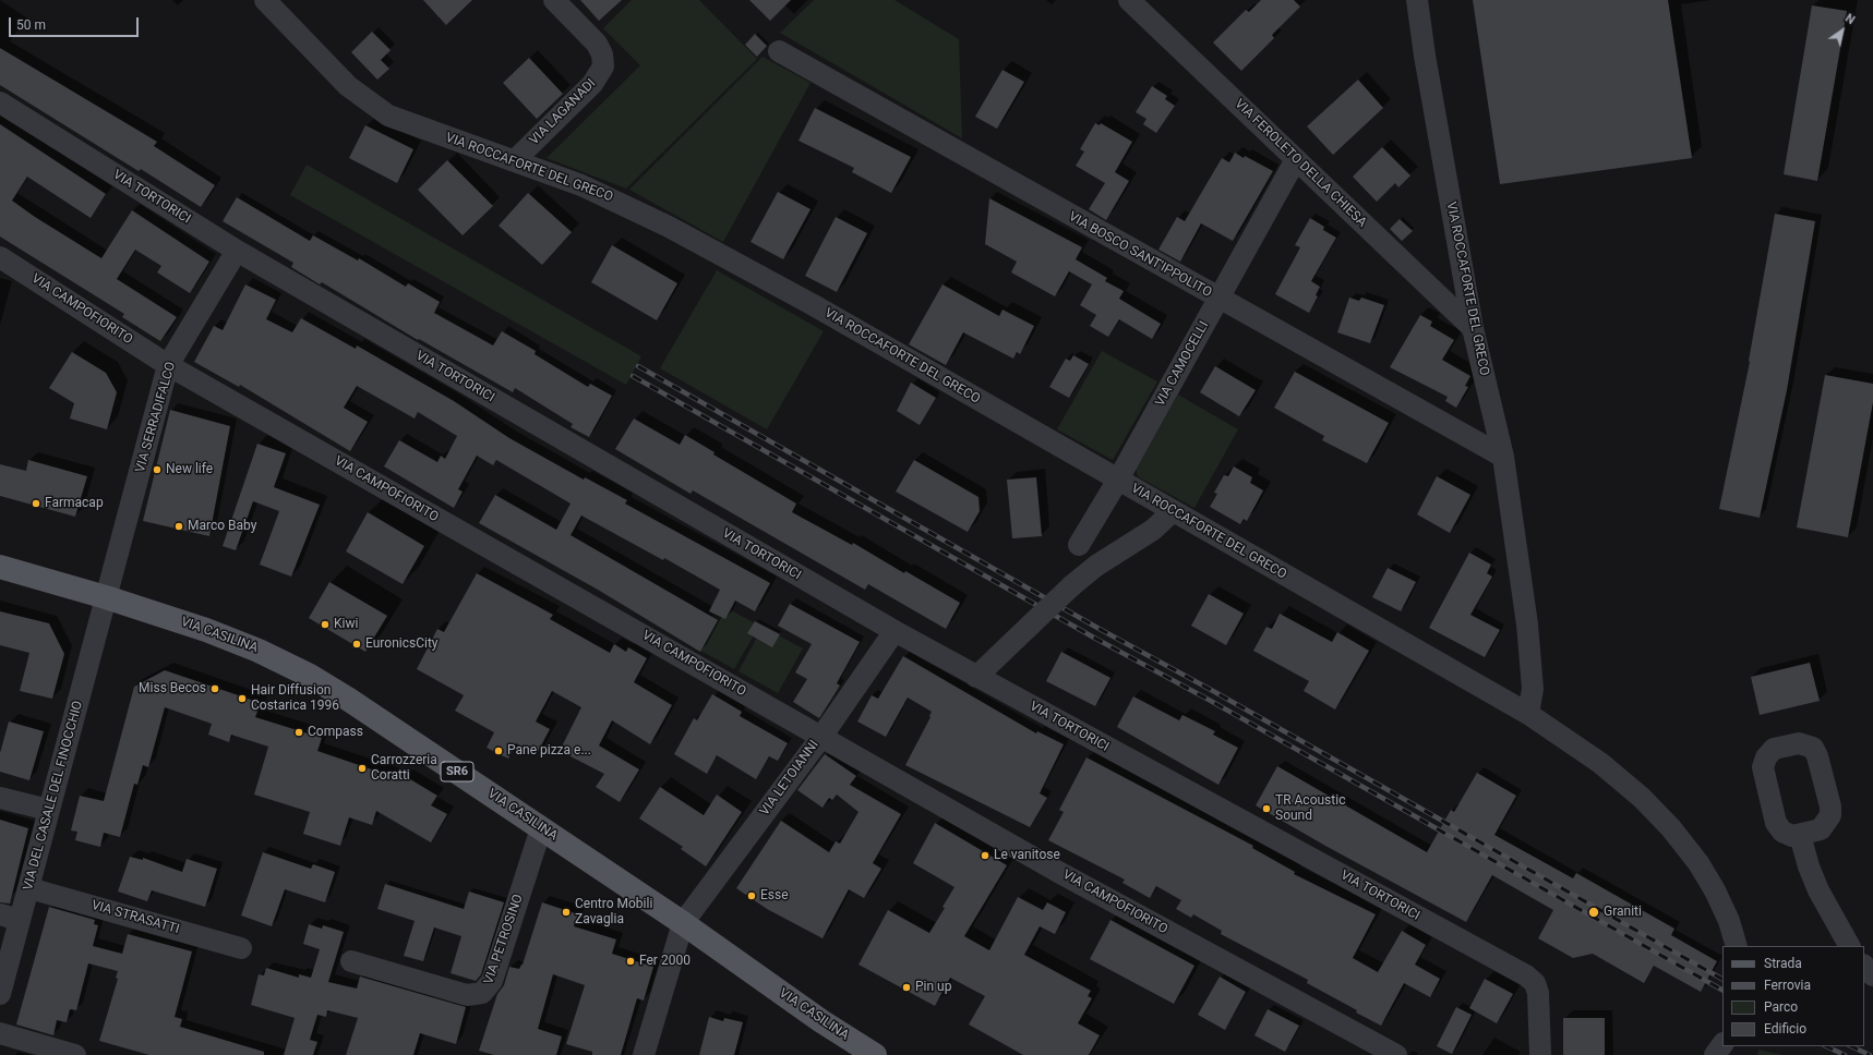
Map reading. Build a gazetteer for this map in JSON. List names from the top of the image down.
{
  "streets": {
    "main road": ["VIA CASILINA", "SR6"],
    "street": [
      "VIA LAGANADI",
      "VIA FEROLETO DELLA CHIESA",
      "VIA ROCCAFORTE DEL GRECO",
      "VIA TORTORICI",
      "VIA BOSCO SANT'IPPOLITO",
      "VIA CAMPOFIORITO",
      "VIA CAMOCELLI",
      "VIA SERRADIFALCO",
      "VIA LETOIANNI",
      "VIA DEL CASALE DEL FINOCCHIO",
      "VIA STRASATTI",
      "VIA PETROSINO"
    ]
  },
  "crossings": [
    ["VIA LAGANADI", "VIA ROCCAFORTE DEL GRECO"],
    ["VIA FEROLETO DELLA CHIESA", "VIA ROCCAFORTE DEL GRECO"],
    ["VIA FEROLETO DELLA CHIESA", "VIA CAMOCELLI"],
    ["VIA ROCCAFORTE DEL GRECO", "VIA BOSCO SANT'IPPOLITO"],
    ["VIA ROCCAFORTE DEL GRECO", "VIA CAMOCELLI"],
    ["VIA TORTORICI", "VIA SERRADIFALCO"],
    ["VIA TORTORICI", "VIA LETOIANNI"],
    ["VIA BOSCO SANT'IPPOLITO", "VIA CAMOCELLI"],
    ["VIA CAMPOFIORITO", "VIA SERRADIFALCO"],
    ["VIA CAMPOFIORITO", "VIA LETOIANNI"],
    ["VIA SERRADIFALCO", "VIA CASILINA"],
    ["VIA SERRADIFALCO", "VIA DEL CASALE DEL FINOCCHIO"],
    ["VIA CASILINA", "VIA LETOIANNI"],
    ["VIA CASILINA", "VIA DEL CASALE DEL FINOCCHIO"],
    ["VIA CASILINA", "VIA PETROSINO"],
    ["VIA DEL CASALE DEL FINOCCHIO", "VIA STRASATTI"]
  ],
  "places": [
    "New life",
    "Farmacap",
    "Marco Baby",
    "Kiwi",
    "EuronicsCity",
    "Miss Becos",
    "Hair Diffusion Costarica 1996",
    "Compass",
    "Pane pizza e...",
    "Carrozzeria Coratti",
    "TR Acoustic Sound",
    "Le vanitose",
    "Esse",
    "Centro Mobili Zavaglia",
    "Graniti",
    "Fer 2000",
    "Pin up"
  ],
  "legend": [
    "Strada",
    "Ferrovia",
    "Parco",
    "Edificio"
  ],
  "scale_bar": "50 m",
  "north": "top right"
}
